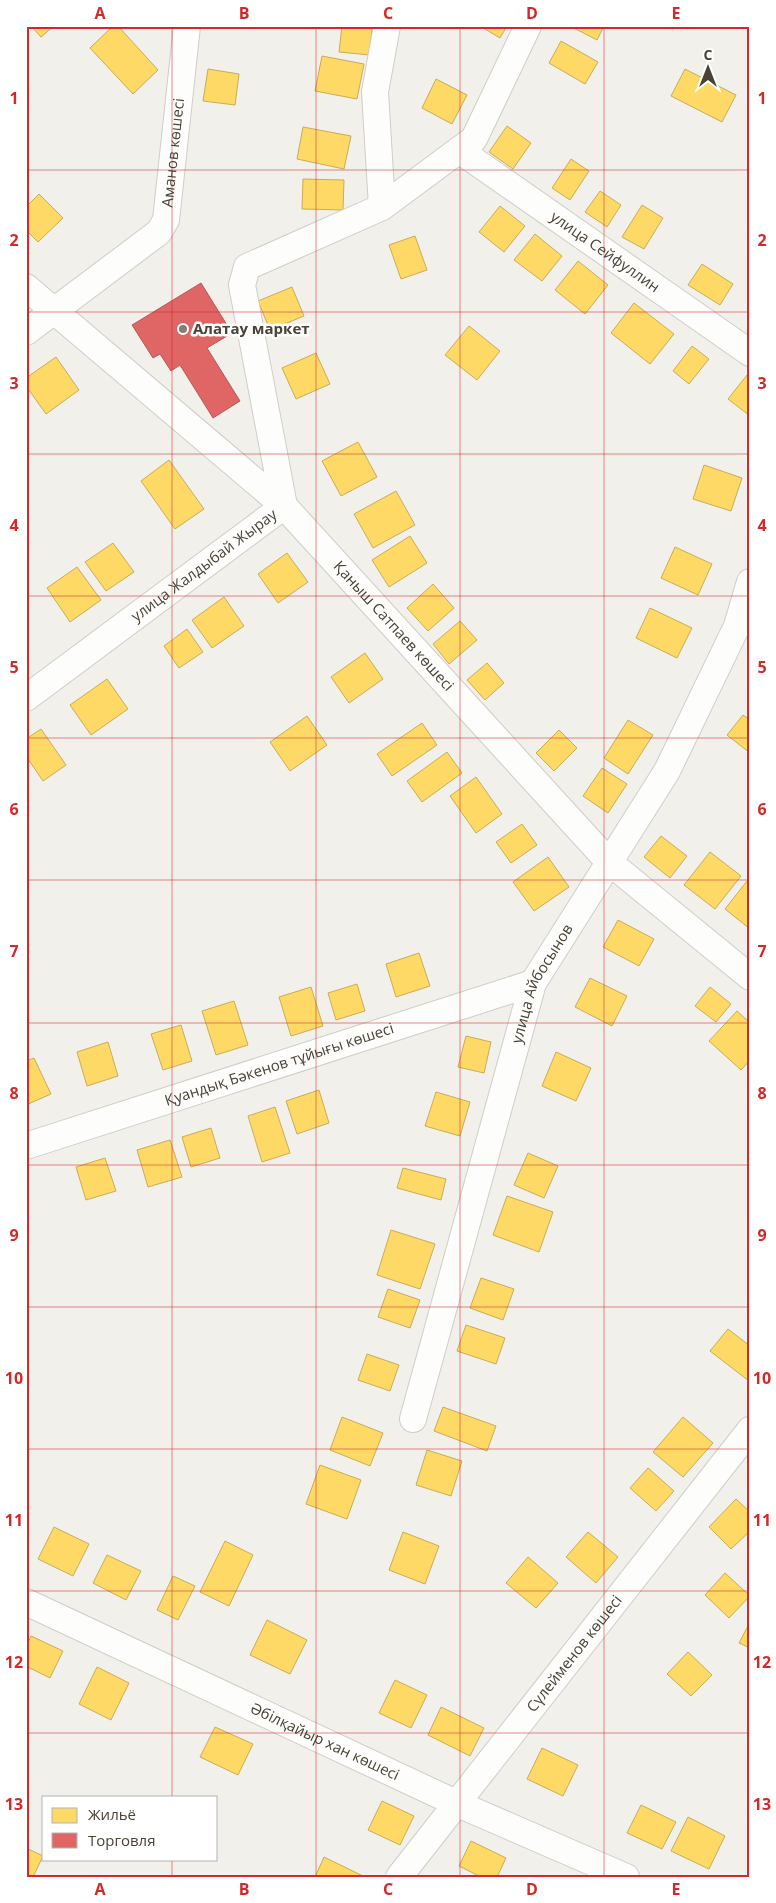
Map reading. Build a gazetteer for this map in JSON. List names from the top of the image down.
{
  "streets": {
    "street": [
      "Аманов көшесі",
      "улица Сейфуллин",
      "улица Жалдыбай Жырау",
      "Қаныш Сатпаев көшесі",
      "улица Айбосынов",
      "Қуандық Бәкенов тұйығы көшесі",
      "Сүлейменов көшесі",
      "Әбілқайыр хан көшесі"
    ]
  },
  "crossings": [
    ["Аманов көшесі", "Қаныш Сатпаев көшесі"],
    ["улица Жалдыбай Жырау", "Қаныш Сатпаев көшесі"],
    ["Қаныш Сатпаев көшесі", "улица Айбосынов"],
    ["улица Айбосынов", "Қуандық Бәкенов тұйығы көшесі"],
    ["Сүлейменов көшесі", "Әбілқайыр хан көшесі"]
  ],
  "places": ["Алатау маркет"],
  "legend": ["Жильё", "Торговля"],
  "north": "top",
  "grid": {
    "columns": [
      "A",
      "B",
      "C",
      "D",
      "E"
    ],
    "rows": [
      "1",
      "2",
      "3",
      "4",
      "5",
      "6",
      "7",
      "8",
      "9",
      "10",
      "11",
      "12",
      "13"
    ]
  }
}
